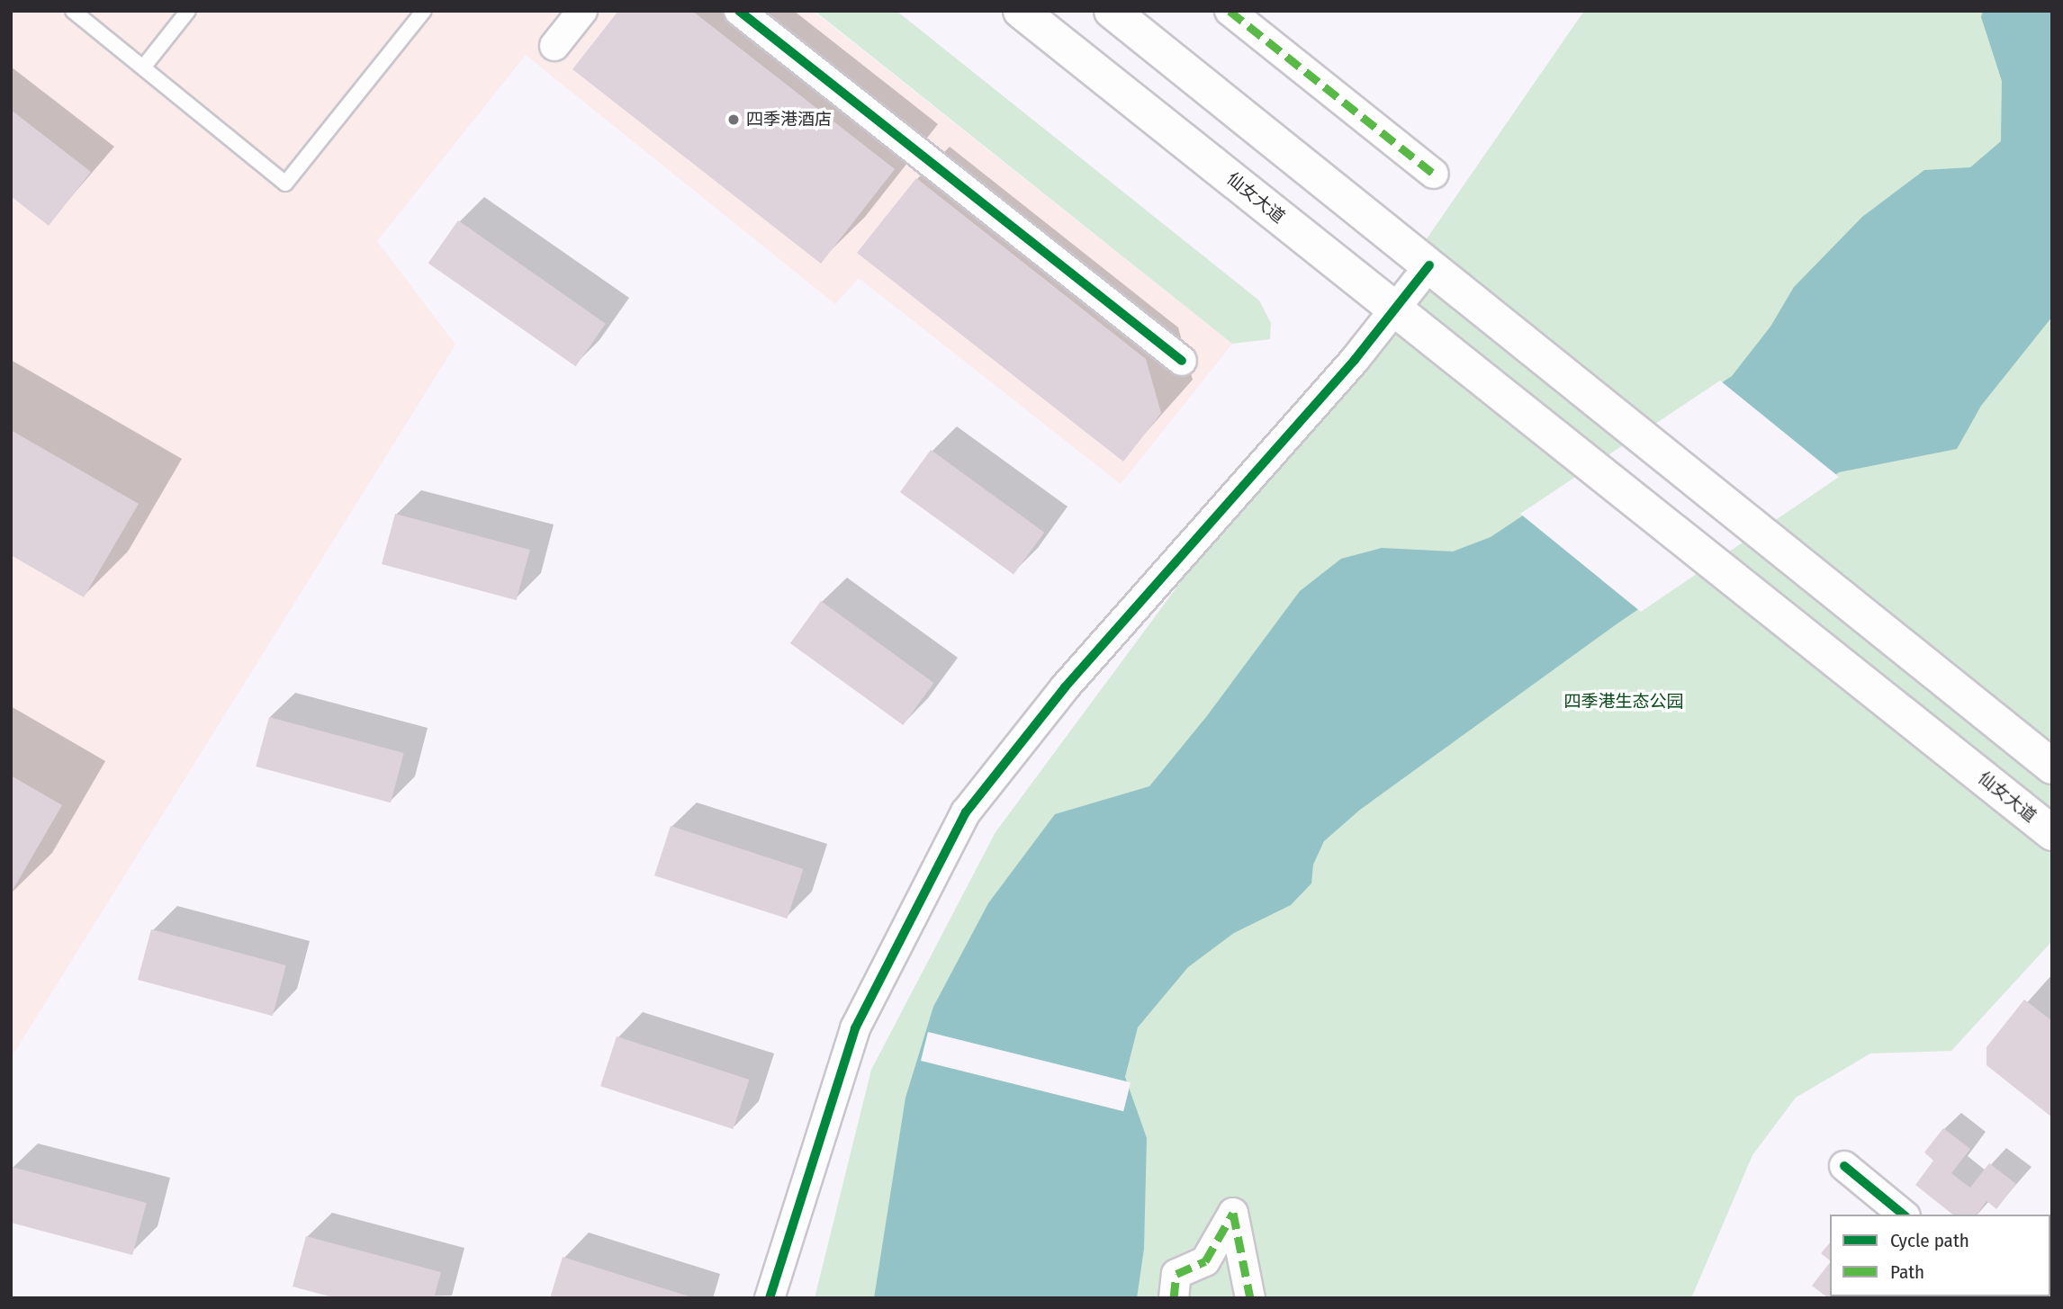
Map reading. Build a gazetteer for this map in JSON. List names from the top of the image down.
{
  "streets": {
    "main road": ["仙女大道"]
  },
  "parks": ["四季港生态公园"],
  "places": ["四季港酒店"],
  "legend": ["Cycle path", "Path"]
}
